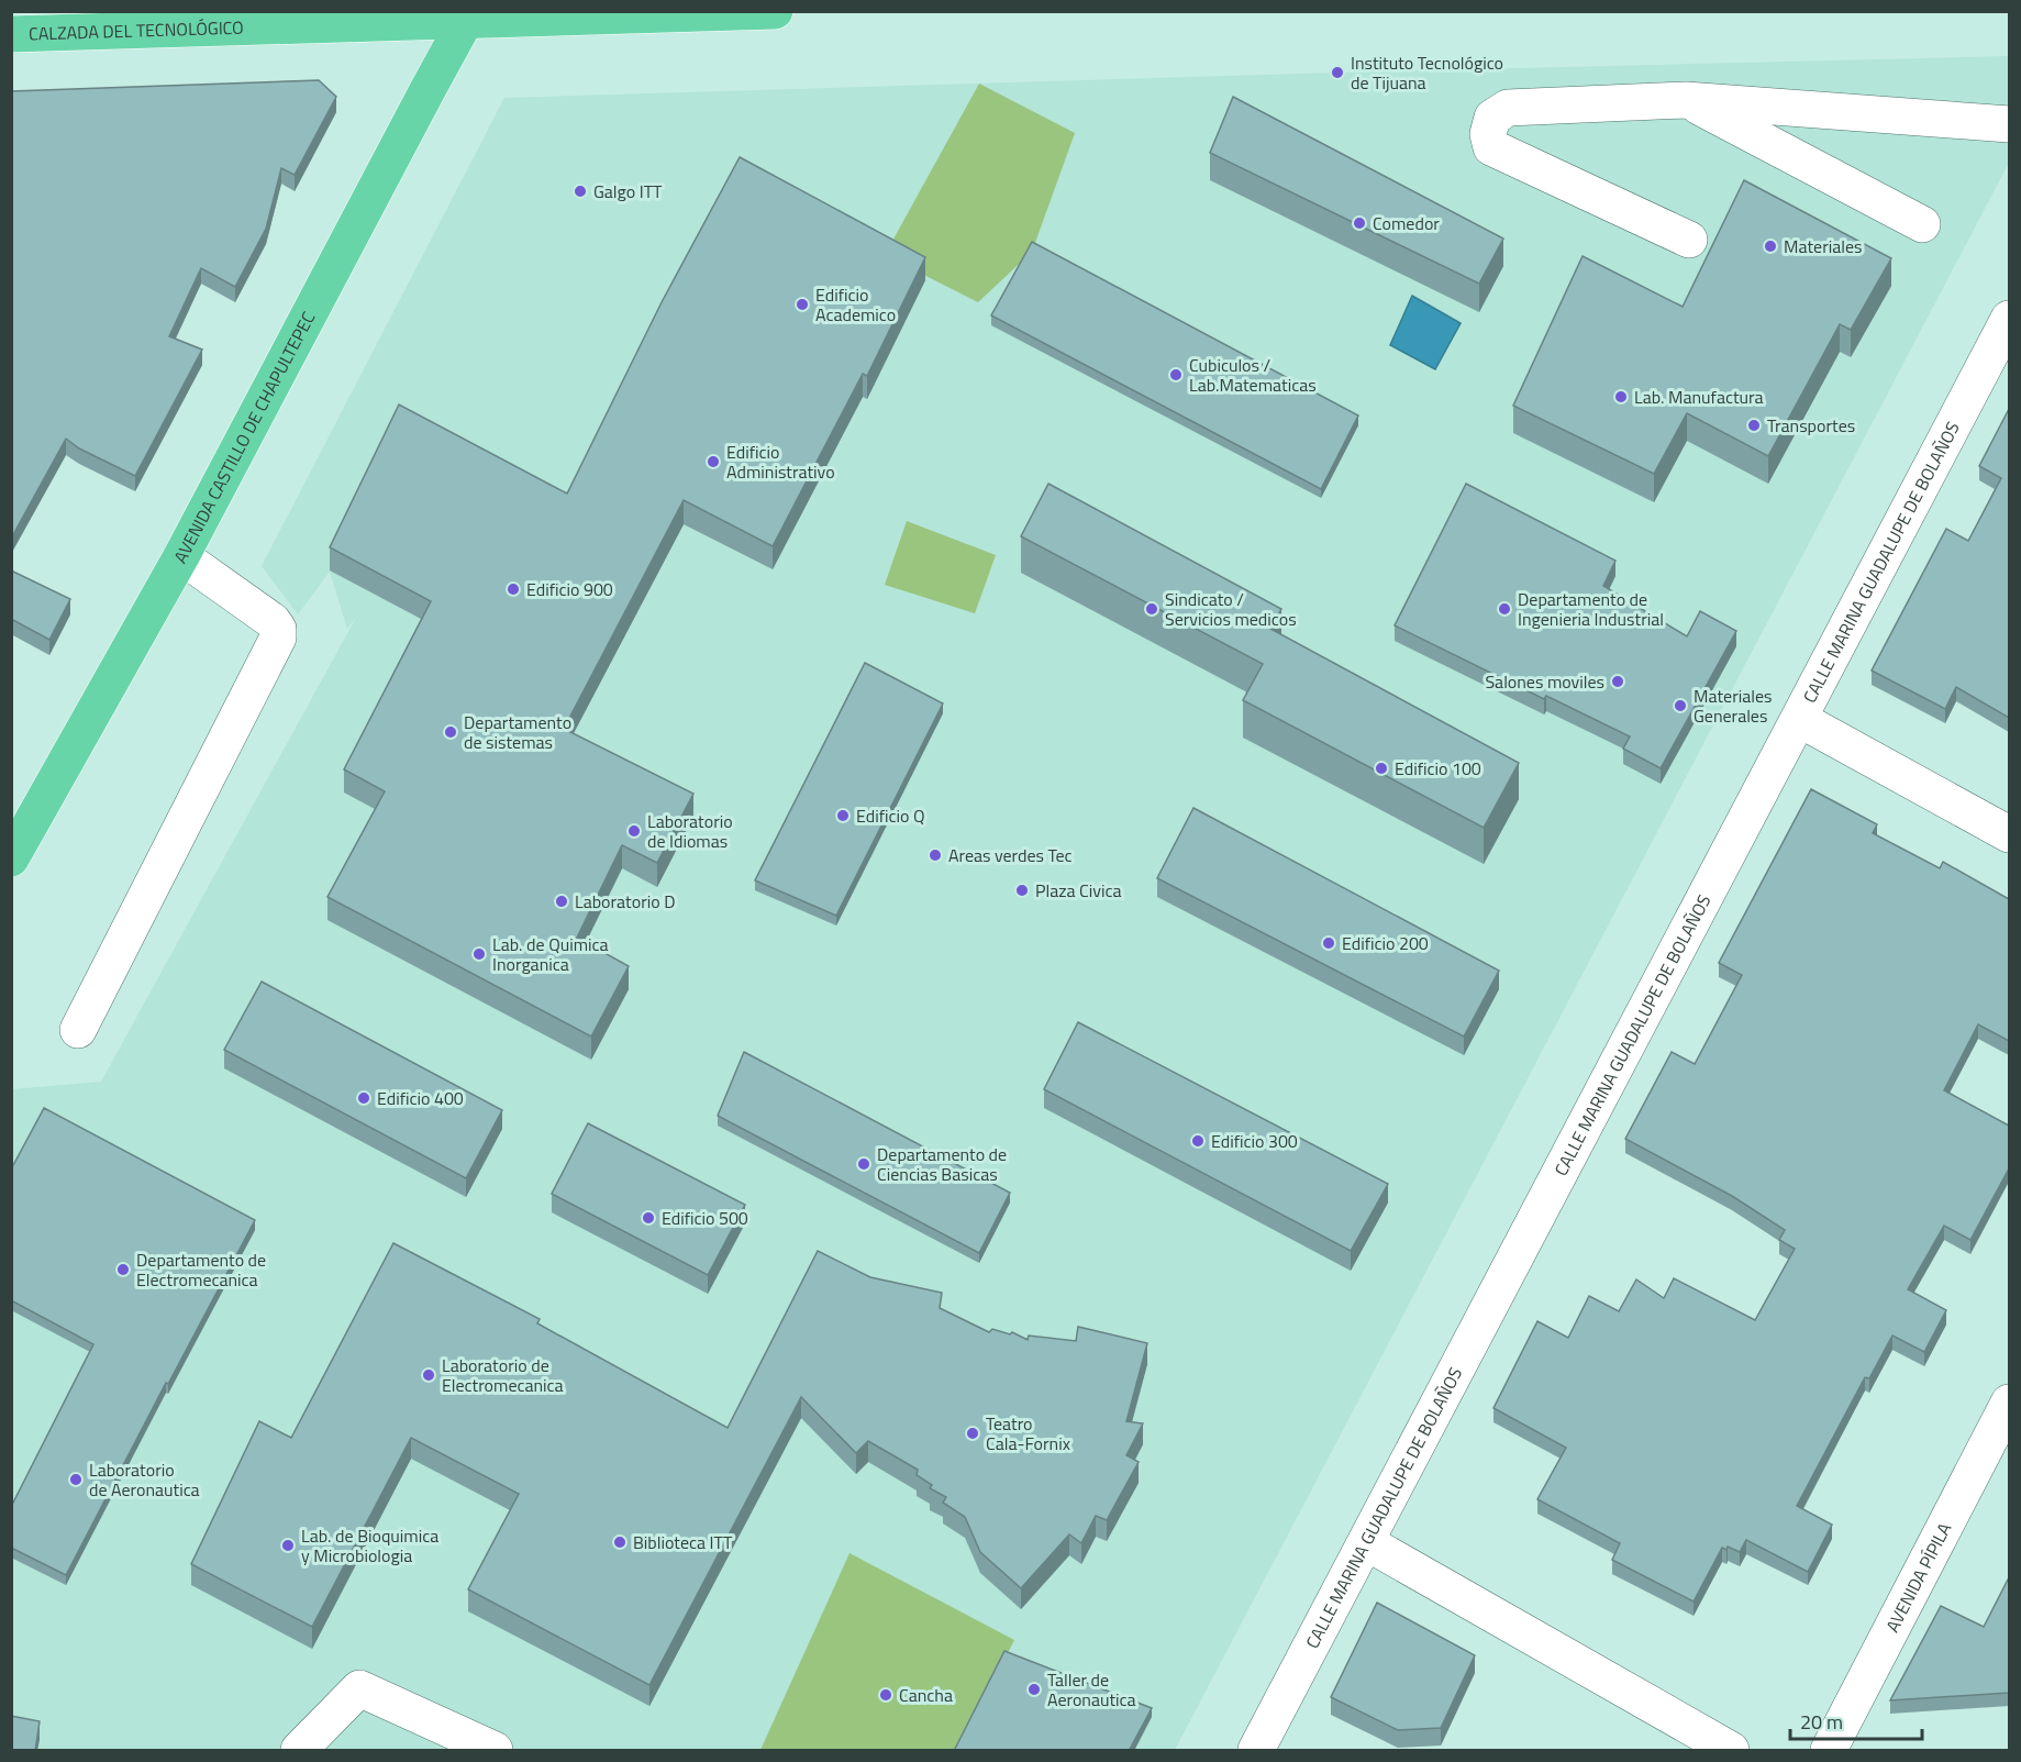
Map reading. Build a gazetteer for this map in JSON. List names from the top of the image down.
{
  "streets": {
    "main road": ["CALZADA DEL TECNOLÓGICO", "AVENIDA CASTILLO DE CHAPULTEPEC"],
    "street": ["CALLE MARINA GUADALUPE DE BOLAÑOS", "AVENIDA PÍPILA"]
  },
  "crossings": [
    ["CALZADA DEL TECNOLÓGICO", "AVENIDA CASTILLO DE CHAPULTEPEC"]
  ],
  "places": [
    "Instituto Tecnológico de Tijuana",
    "Galgo ITT",
    "Comedor",
    "Materiales",
    "Edificio Academico",
    "Cubiculos / Lab.Matematicas",
    "Lab. Manufactura",
    "Transportes",
    "Edificio Administrativo",
    "Edificio 900",
    "Sindicato / Servicios medicos",
    "Departamento de Ingenieria Industrial",
    "Salones moviles",
    "Materiales Generales",
    "Departamento de sistemas",
    "Edificio 100",
    "Edificio Q",
    "Laboratorio de Idiomas",
    "Areas verdes Tec",
    "Plaza Civica",
    "Laboratorio D",
    "Edificio 200",
    "Lab. de Quimica Inorganica",
    "Edificio 400",
    "Edificio 300",
    "Departamento de Ciencias Basicas",
    "Edificio 500",
    "Departamento de Electromecanica",
    "Laboratorio de Electromecanica",
    "Teatro Cala-Fornix",
    "Laboratorio de Aeronautica",
    "Biblioteca ITT",
    "Lab. de Bioquimica y Microbiologia",
    "Taller de Aeronautica",
    "Cancha"
  ],
  "scale_bar": "20 m"
}
